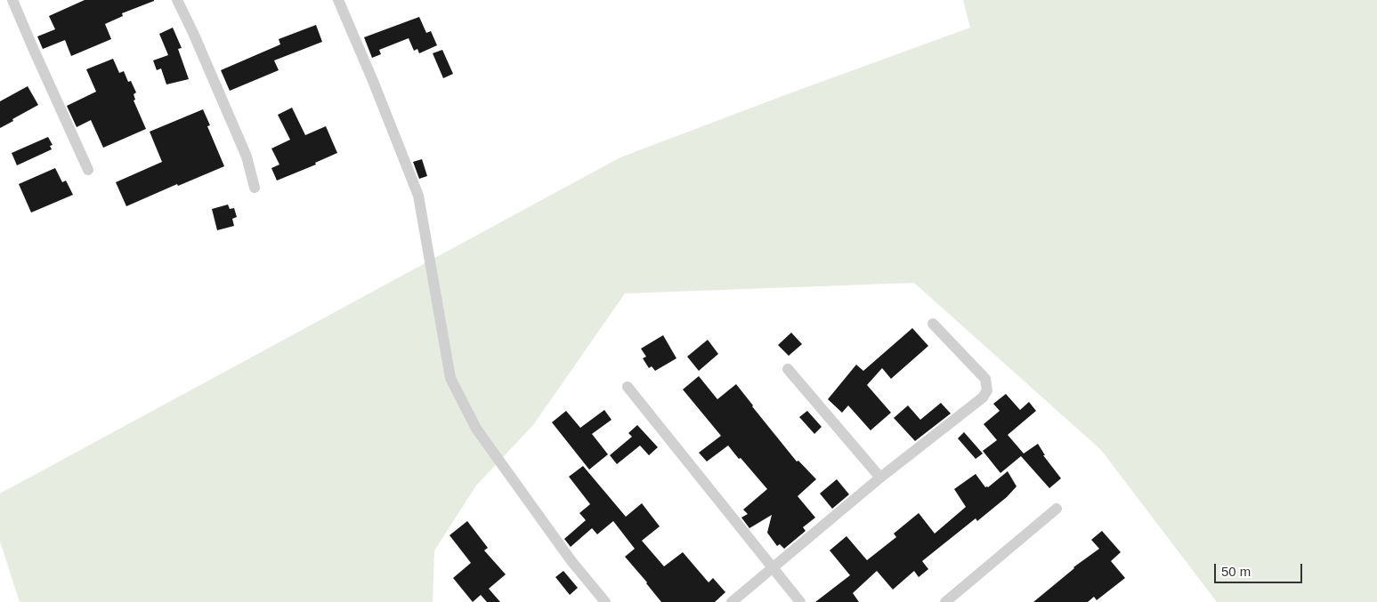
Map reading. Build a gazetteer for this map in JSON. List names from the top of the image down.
{
  "scale_bar": "50 m"
}
